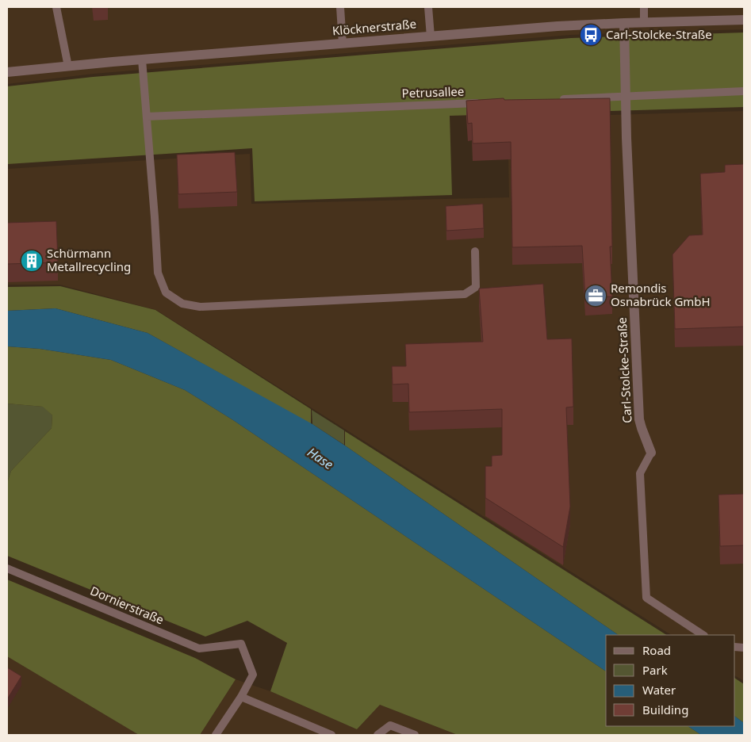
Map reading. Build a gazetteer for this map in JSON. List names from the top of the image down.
{
  "streets": {
    "street": ["Klöcknerstraße", "Carl-Stolcke-Straße"],
    "lane": ["Petrusallee", "Dornierstraße"]
  },
  "crossings": [
    ["Klöcknerstraße", "Carl-Stolcke-Straße"]
  ],
  "water": ["Hase"],
  "places": {
    "bus stop": ["Carl-Stolcke-Straße"],
    "building": ["Schürmann Metallrecycling"],
    "office": ["Remondis Osnabrück GmbH"]
  },
  "legend": [
    "Road",
    "Park",
    "Water",
    "Building"
  ]
}
